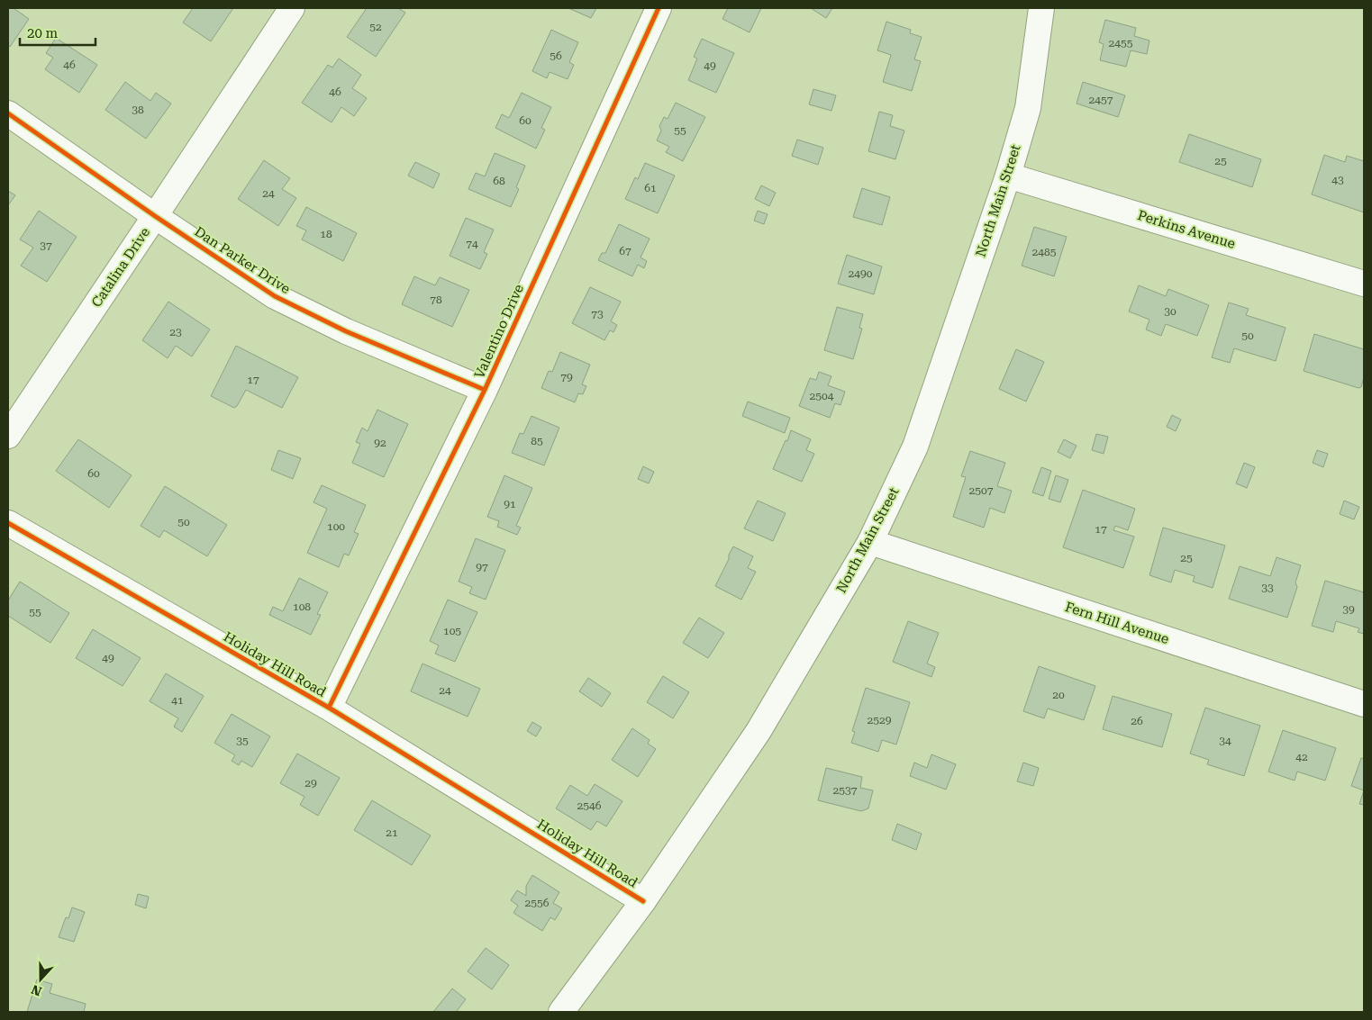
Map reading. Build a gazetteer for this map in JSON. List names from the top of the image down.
{
  "streets": {
    "street": [
      "North Main Street",
      "Perkins Avenue",
      "Dan Parker Drive",
      "Catalina Drive",
      "Valentino Drive",
      "Fern Hill Avenue",
      "Holiday Hill Road"
    ]
  },
  "crossings": [
    ["North Main Street", "Perkins Avenue"],
    ["North Main Street", "Fern Hill Avenue"],
    ["North Main Street", "Holiday Hill Road"],
    ["Dan Parker Drive", "Catalina Drive"],
    ["Dan Parker Drive", "Valentino Drive"],
    ["Valentino Drive", "Holiday Hill Road"]
  ],
  "house_numbers": [
    "52",
    "2455",
    "56",
    "46",
    "49",
    "46",
    "2457",
    "38",
    "60",
    "55",
    "25",
    "43",
    "68",
    "61",
    "24",
    "18",
    "74",
    "37",
    "67",
    "2485",
    "2490",
    "78",
    "30",
    "73",
    "23",
    "50",
    "79",
    "17",
    "2504",
    "85",
    "92",
    "60",
    "2507",
    "91",
    "50",
    "100",
    "17",
    "25",
    "97",
    "33",
    "108",
    "39",
    "55",
    "105",
    "49",
    "24",
    "20",
    "41",
    "2529",
    "26",
    "35",
    "34",
    "42",
    "29",
    "2537",
    "2546",
    "21",
    "2556"
  ],
  "scale_bar": "20 m",
  "north": "bottom"
}
